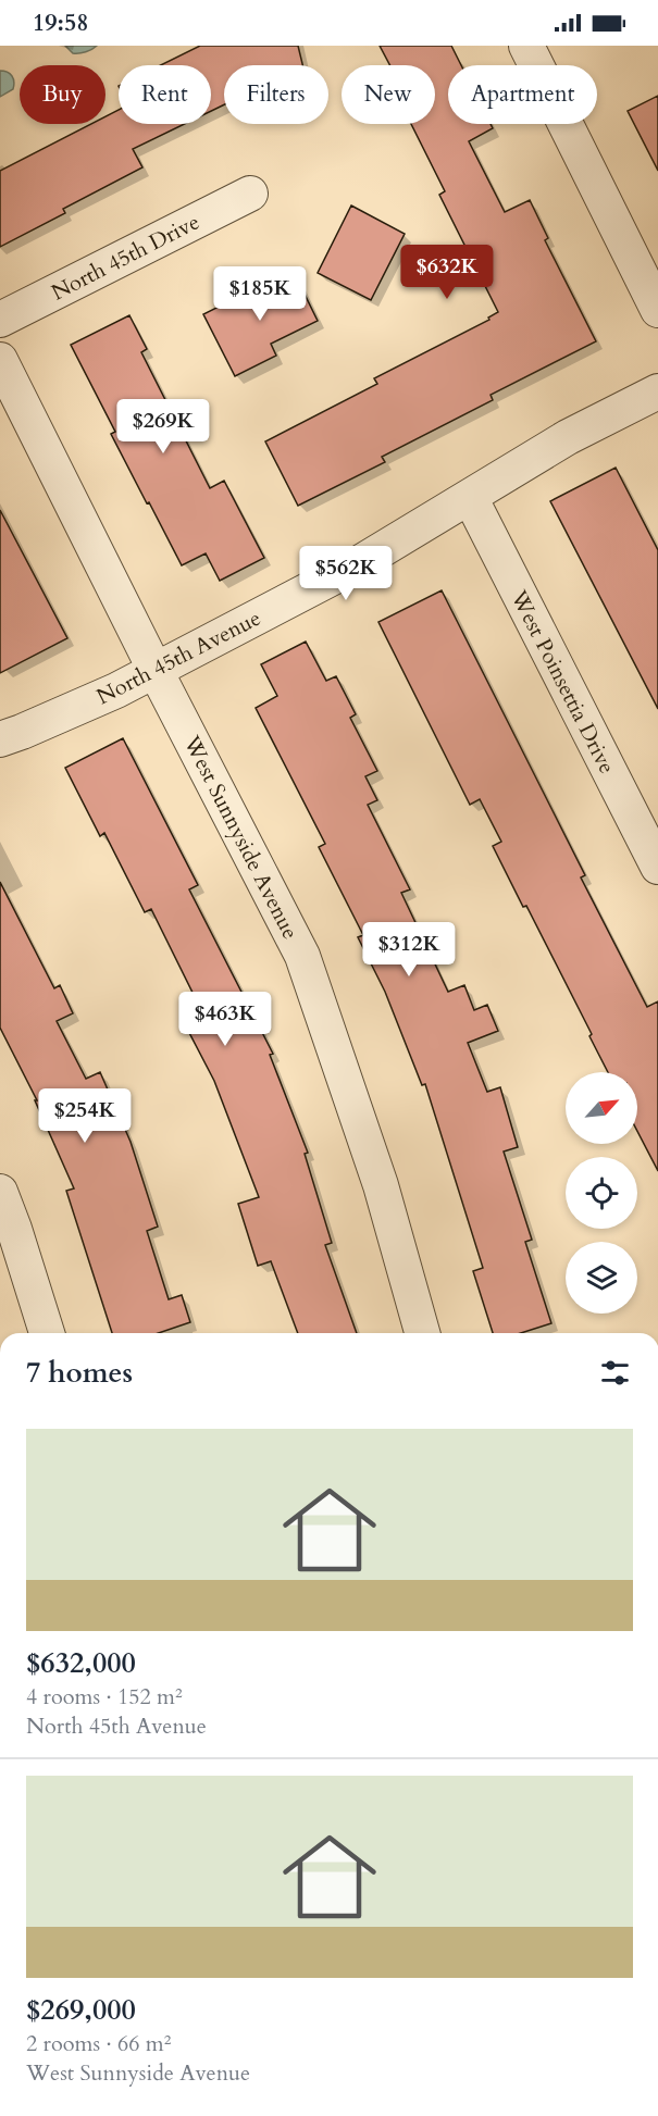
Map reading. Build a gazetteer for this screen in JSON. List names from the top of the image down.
{
  "streets": {
    "street": [
      "North 45th Drive",
      "North 45th Avenue",
      "West Poinsettia Drive",
      "West Sunnyside Avenue"
    ]
  },
  "crossings": [
    ["North 45th Avenue", "West Poinsettia Drive"],
    ["North 45th Avenue", "West Sunnyside Avenue"]
  ],
  "north": "top right",
  "page": {
    "status": "19:58",
    "chip": [
      "Buy",
      "Rent",
      "Filters",
      "New",
      "Apartment"
    ],
    "price": [
      "$632K",
      "$185K",
      "$269K",
      "$562K",
      "$312K",
      "$463K",
      "$254K"
    ],
    "heading": "7 homes",
    "list": [
      {
        "name": "$632,000",
        "note": "4 rooms · 152 m² · North 45th Avenue"
      },
      {
        "name": "$269,000",
        "note": "2 rooms · 66 m² · West Sunnyside Avenue"
      }
    ]
  }
}
